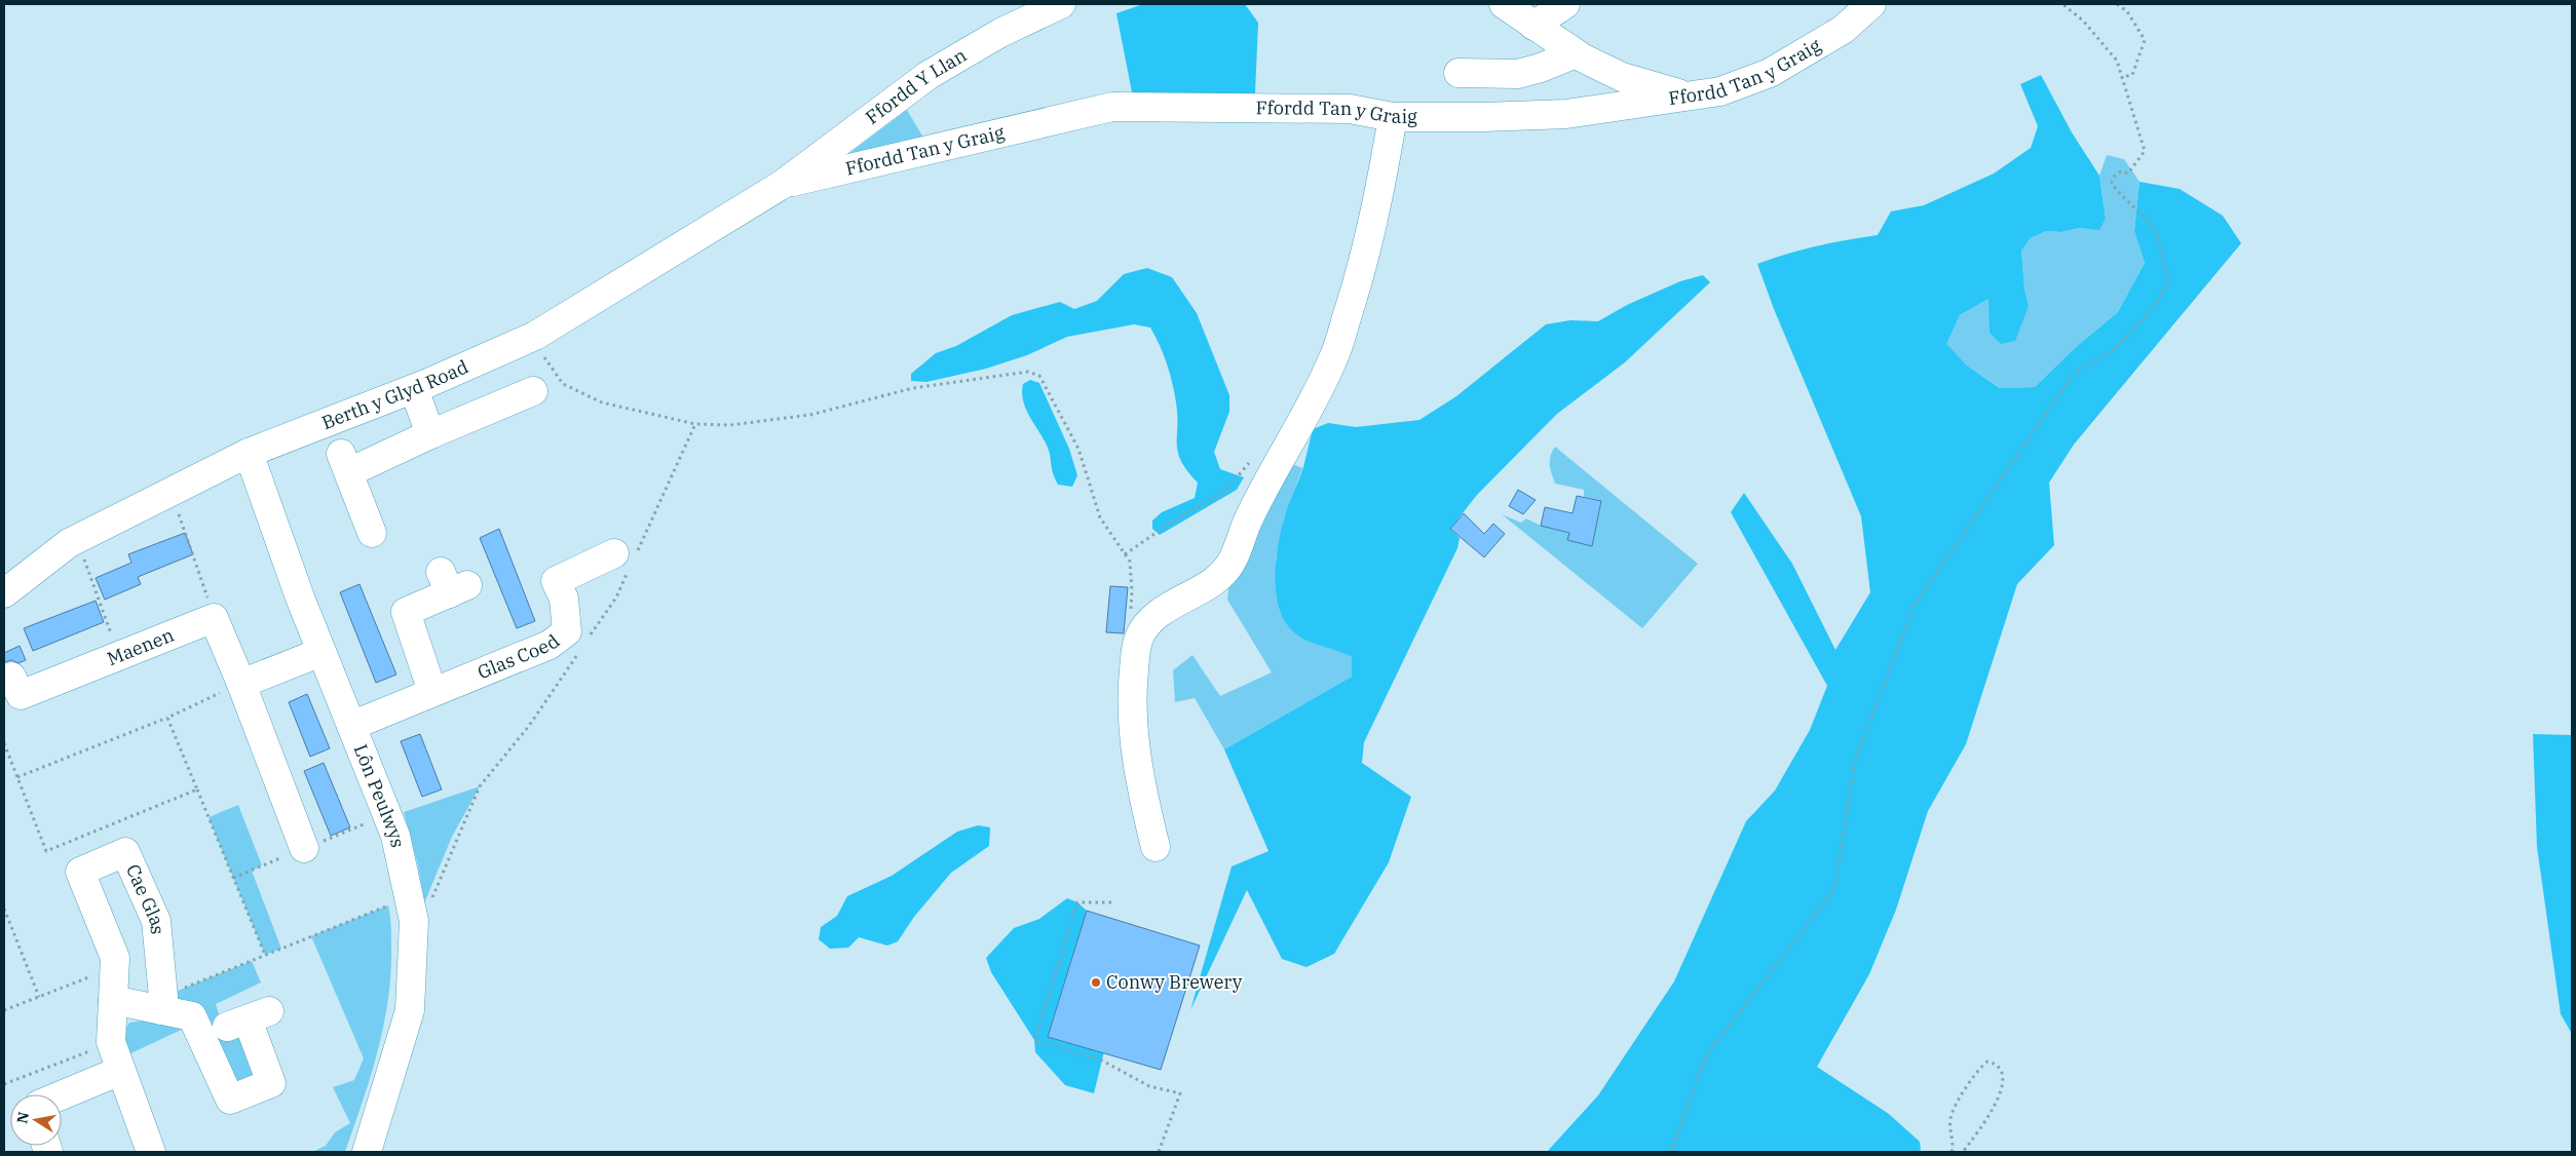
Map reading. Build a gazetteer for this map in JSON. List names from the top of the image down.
{
  "streets": {
    "street": [
      "Ffordd Tan y Graig",
      "Ffordd Y Llan",
      "Berth y Glyd Road",
      "Maenen",
      "Glas Coed",
      "Lôn Peulwys",
      "Cae Glas"
    ]
  },
  "crossings": [
    ["Ffordd Tan y Graig", "Ffordd Y Llan"],
    ["Ffordd Tan y Graig", "Berth y Glyd Road"],
    ["Ffordd Y Llan", "Berth y Glyd Road"],
    ["Berth y Glyd Road", "Lôn Peulwys"],
    ["Glas Coed", "Lôn Peulwys"]
  ],
  "places": ["Conwy Brewery"],
  "north": "left"
}
